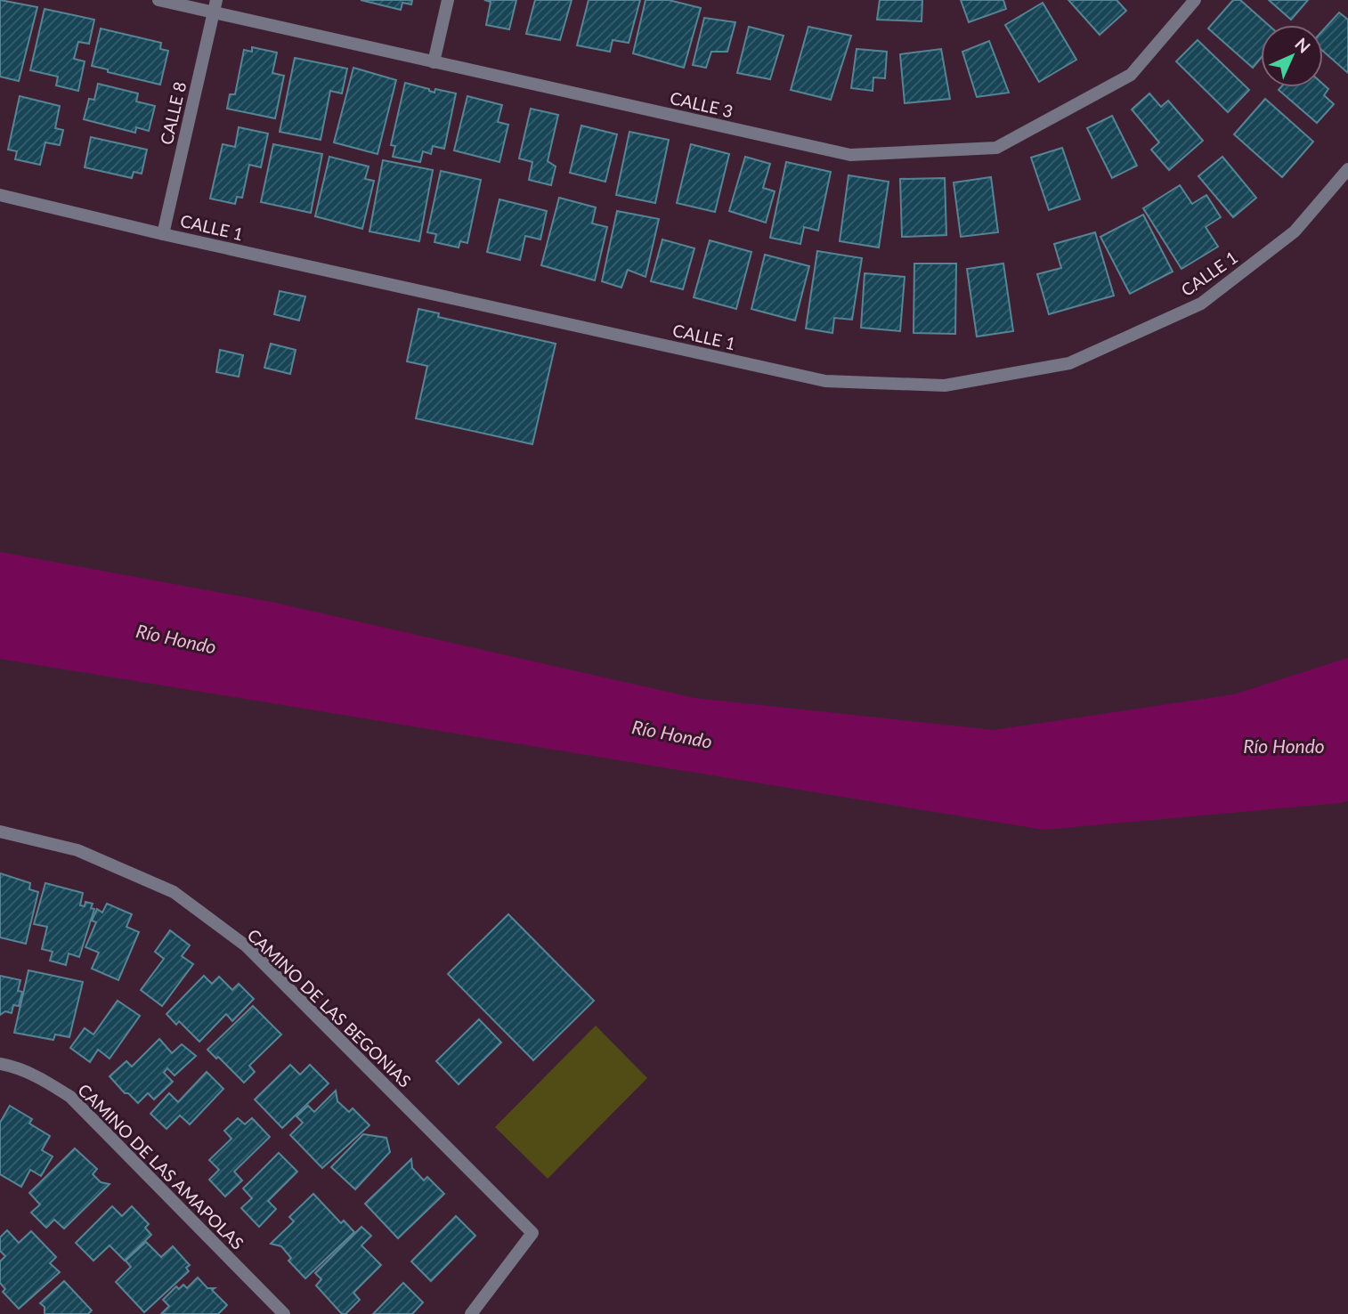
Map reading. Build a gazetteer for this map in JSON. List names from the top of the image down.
{
  "streets": {
    "street": [
      "CALLE 3",
      "CALLE 8",
      "CALLE 1",
      "CAMINO DE LAS BEGONIAS",
      "CAMINO DE LAS AMAPOLAS"
    ]
  },
  "crossings": [
    ["CALLE 3", "CALLE 8"],
    ["CALLE 8", "CALLE 1"]
  ],
  "water": ["Río Hondo"],
  "north": "top right"
}
